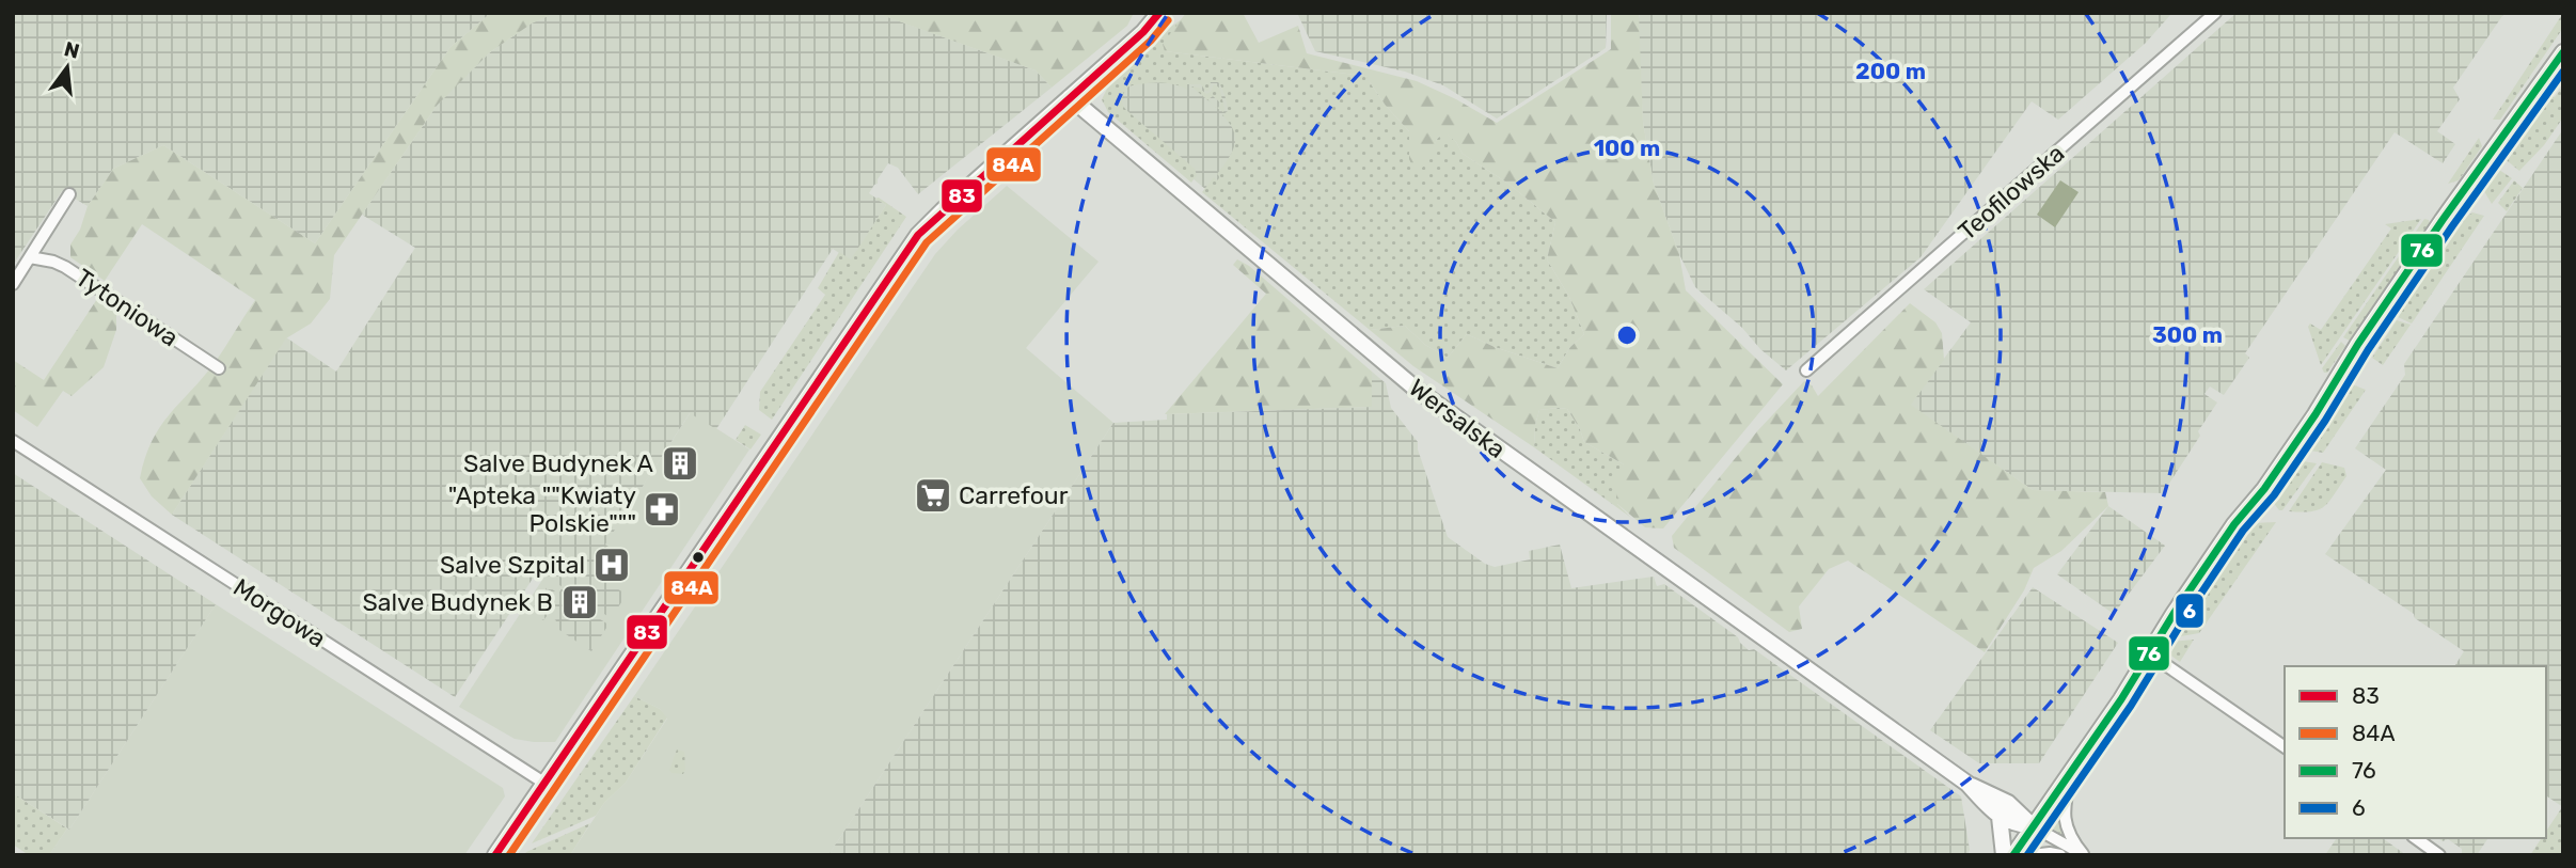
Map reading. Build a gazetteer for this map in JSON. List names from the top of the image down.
{
  "streets": {
    "street": [
      "Teofilowska",
      "Tytoniowa",
      "Wersalska",
      "Morgowa"
    ]
  },
  "places": {
    "building": ["Salve Budynek A", "Salve Budynek B"],
    "supermarket": ["Carrefour"],
    "pharmacy": ["\"Apteka \"\"Kwiaty Polskie\"\"\""],
    "hospital": ["Salve Szpital"]
  },
  "lines": [
    "transit line 83",
    "transit line 84A",
    "transit line 76",
    "transit line 6"
  ],
  "legend": [
    "83",
    "84A",
    "76",
    "6"
  ],
  "north": "top",
  "rings": ["200 m", "100 m", "300 m"]
}
